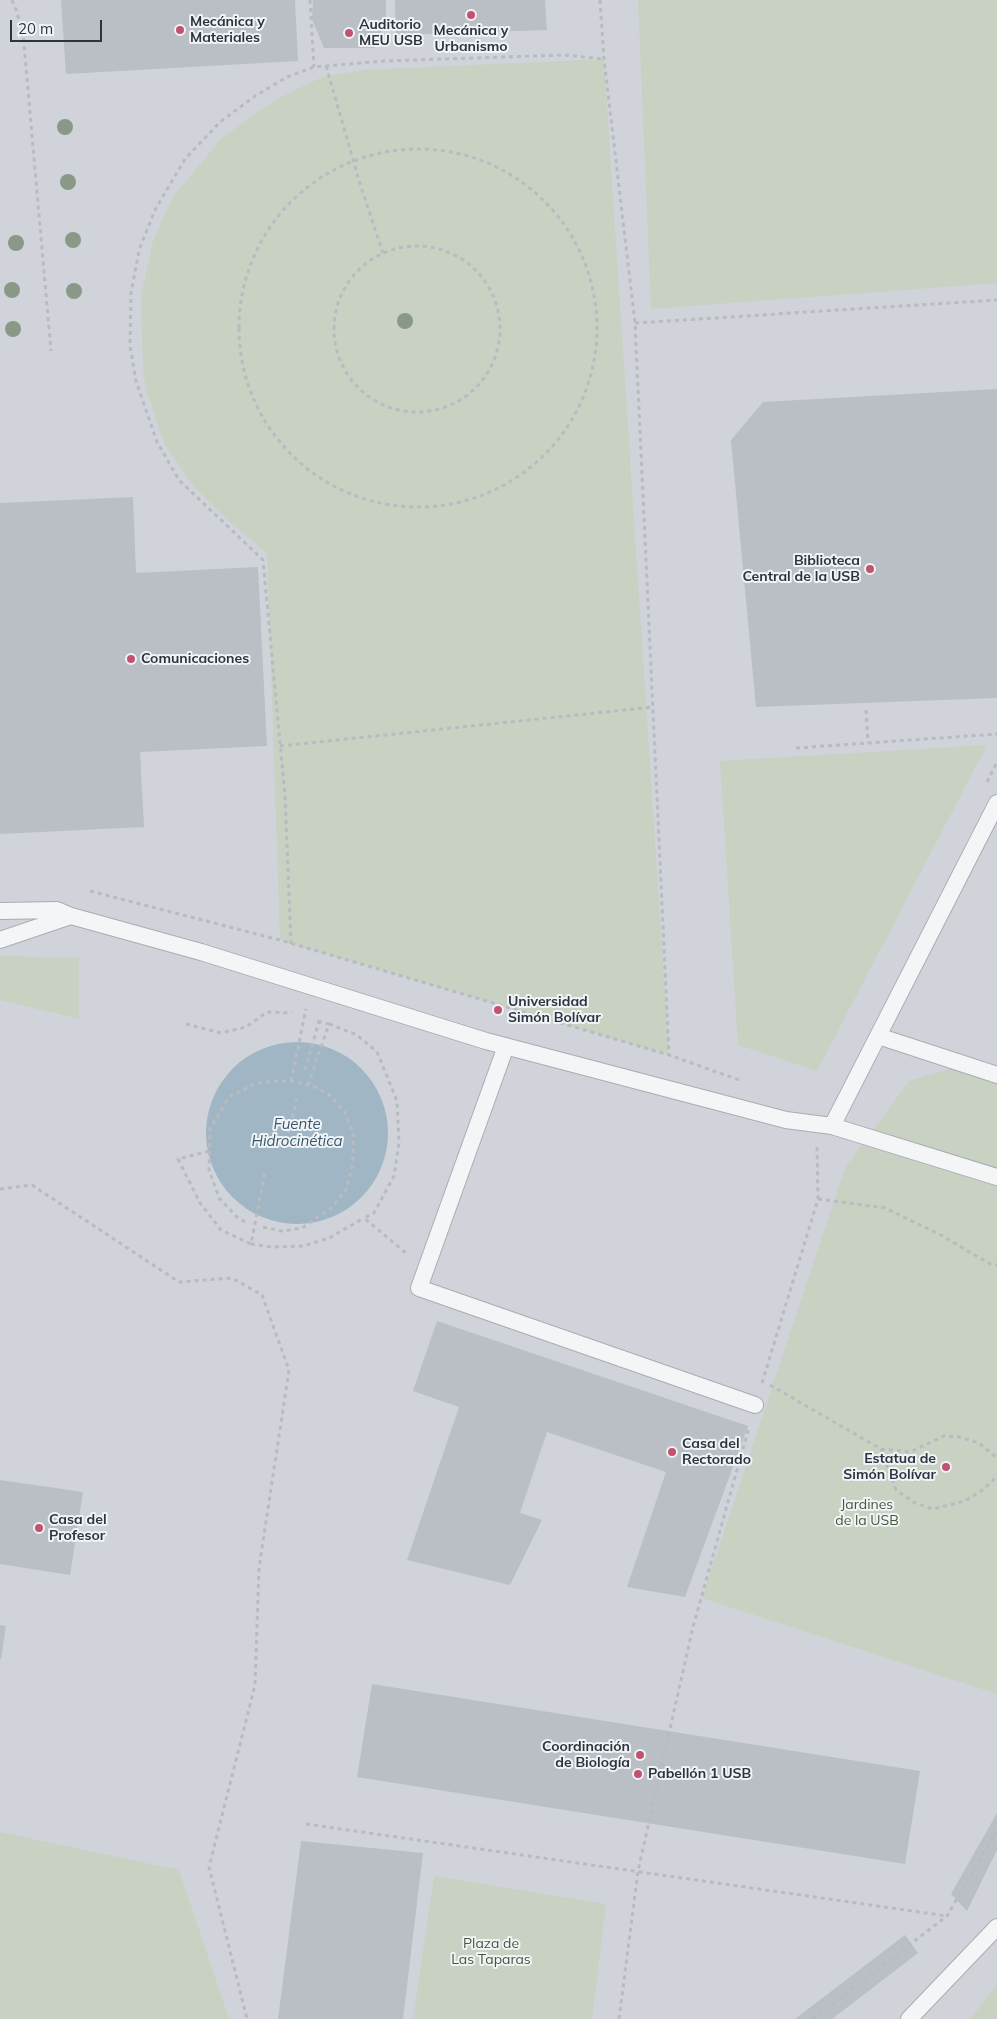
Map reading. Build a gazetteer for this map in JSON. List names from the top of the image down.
{
  "water": ["Fuente Hidrocinética"],
  "parks": ["Jardines de la USB", "Plaza de Las Taparas"],
  "places": [
    "Mecánica y Urbanismo",
    "Mecánica y Materiales",
    "Auditorio MEU USB",
    "Biblioteca Central de la USB",
    "Comunicaciones",
    "Universidad Simón Bolívar",
    "Casa del Rectorado",
    "Estatua de Simón Bolívar",
    "Casa del Profesor",
    "Coordinación de Biología",
    "Pabellón 1 USB"
  ],
  "scale_bar": "20 m"
}
